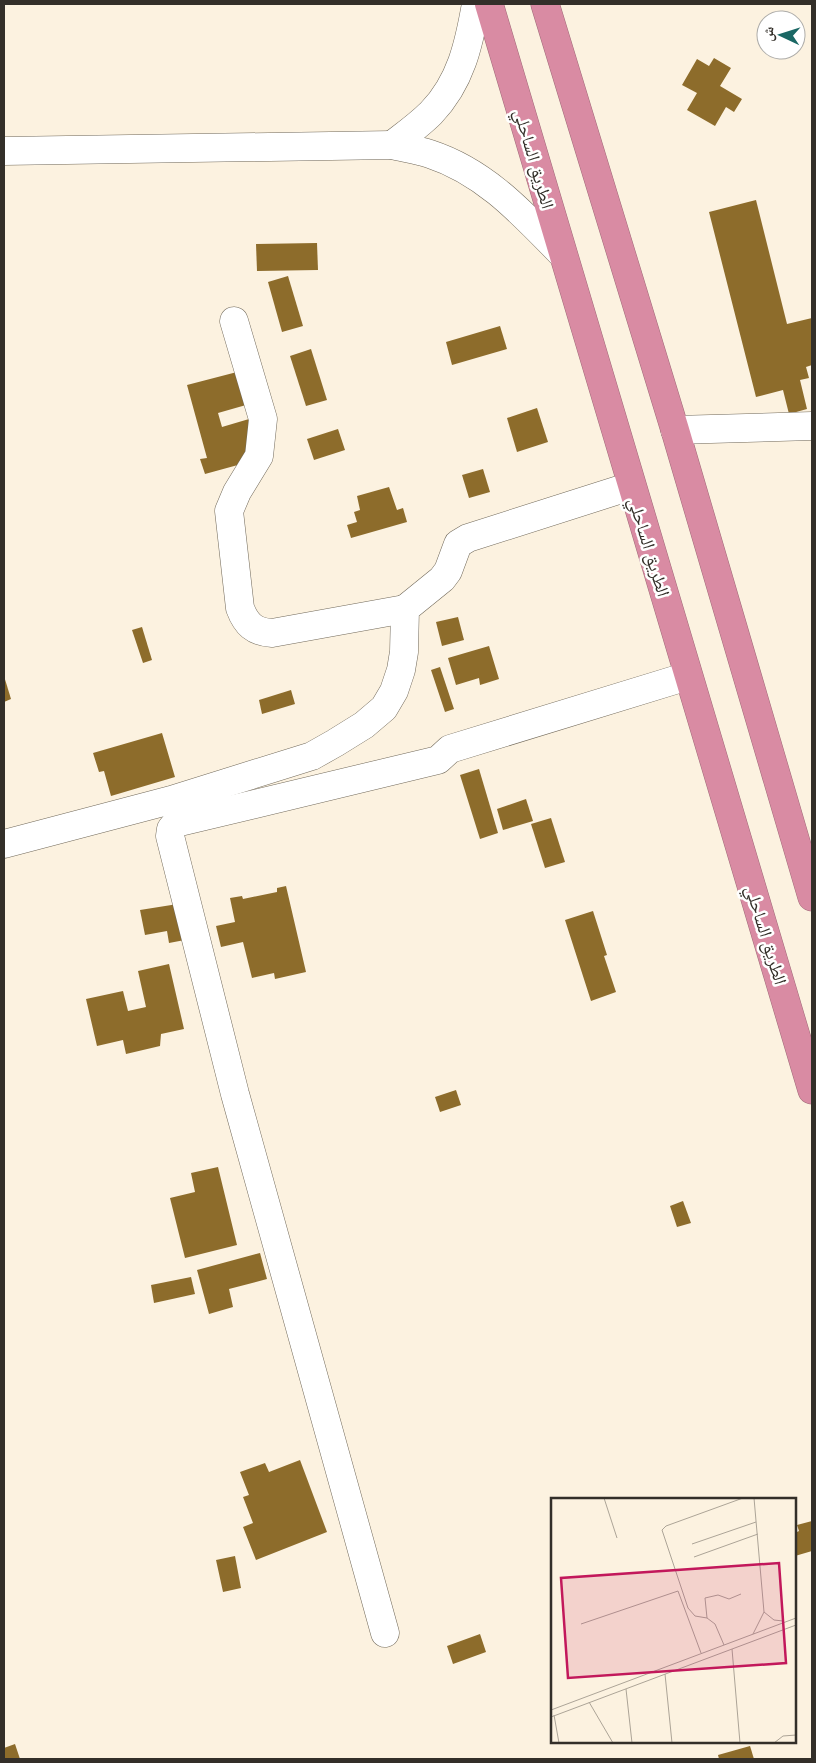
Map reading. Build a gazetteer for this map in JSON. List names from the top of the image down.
{
  "streets": {
    "highway": ["الطريق الساحلي"]
  },
  "north": "left"
}
